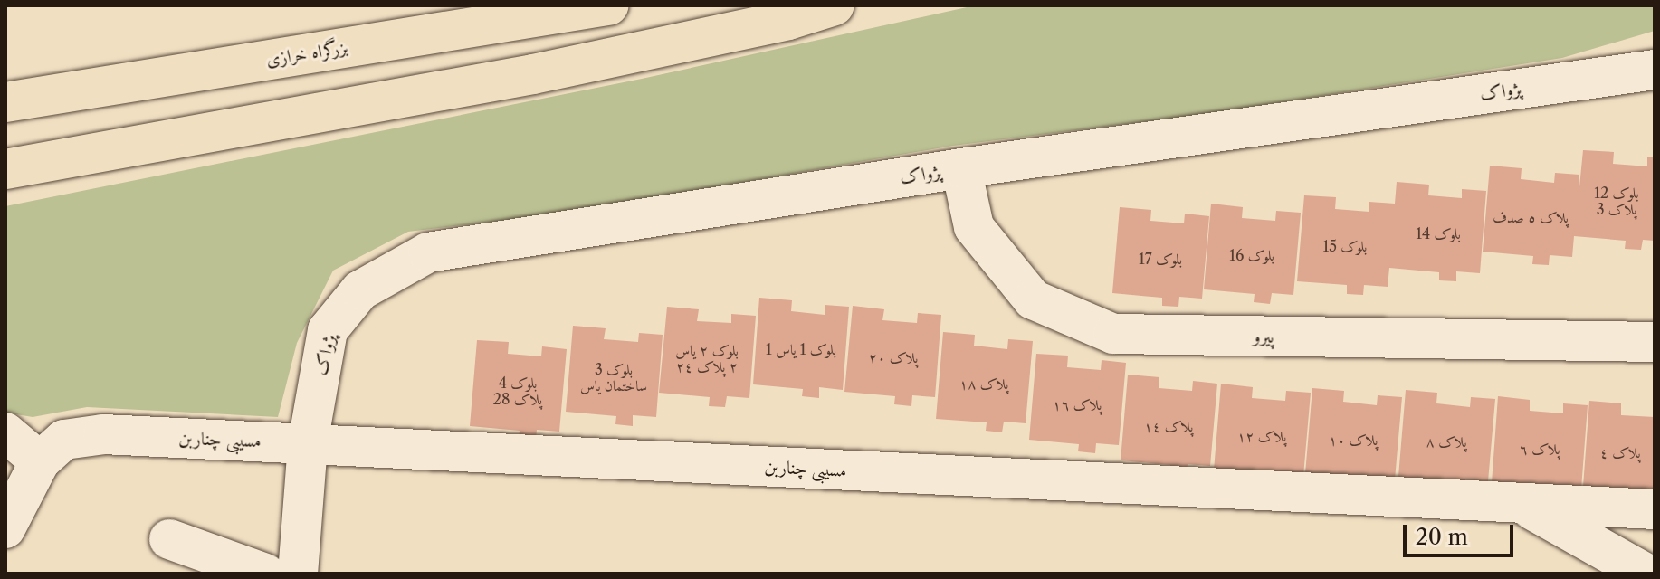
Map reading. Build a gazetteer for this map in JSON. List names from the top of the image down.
{
  "streets": {
    "highway": ["بزرگراه خرازی"],
    "street": ["پژواک", "پیرو", "مسیبی چناربن"]
  },
  "crossings": [
    ["پژواک", "پیرو"],
    ["پژواک", "مسیبی چناربن"]
  ],
  "house_numbers": [
    "بلوک 12 پلاک 3",
    "پلاک ٥ صدف",
    "بلوک 14",
    "بلوک 15",
    "بلوک 16",
    "بلوک 17",
    "بلوک 1 یاس 1",
    "بلوک ٢ یاس ٢ پلاک ٢٤",
    "پلاک ٢٠",
    "بلوک 3 ساختمان یاس",
    "بلوک 4 پلاک 28",
    "پلاک ١٨",
    "پلاک ١٦",
    "پلاک ١٤",
    "پلاک ١٢",
    "پلاک ١٠",
    "پلاک ٨",
    "پلاک ٦",
    "پلاک ٤"
  ],
  "scale_bar": "20 m"
}
